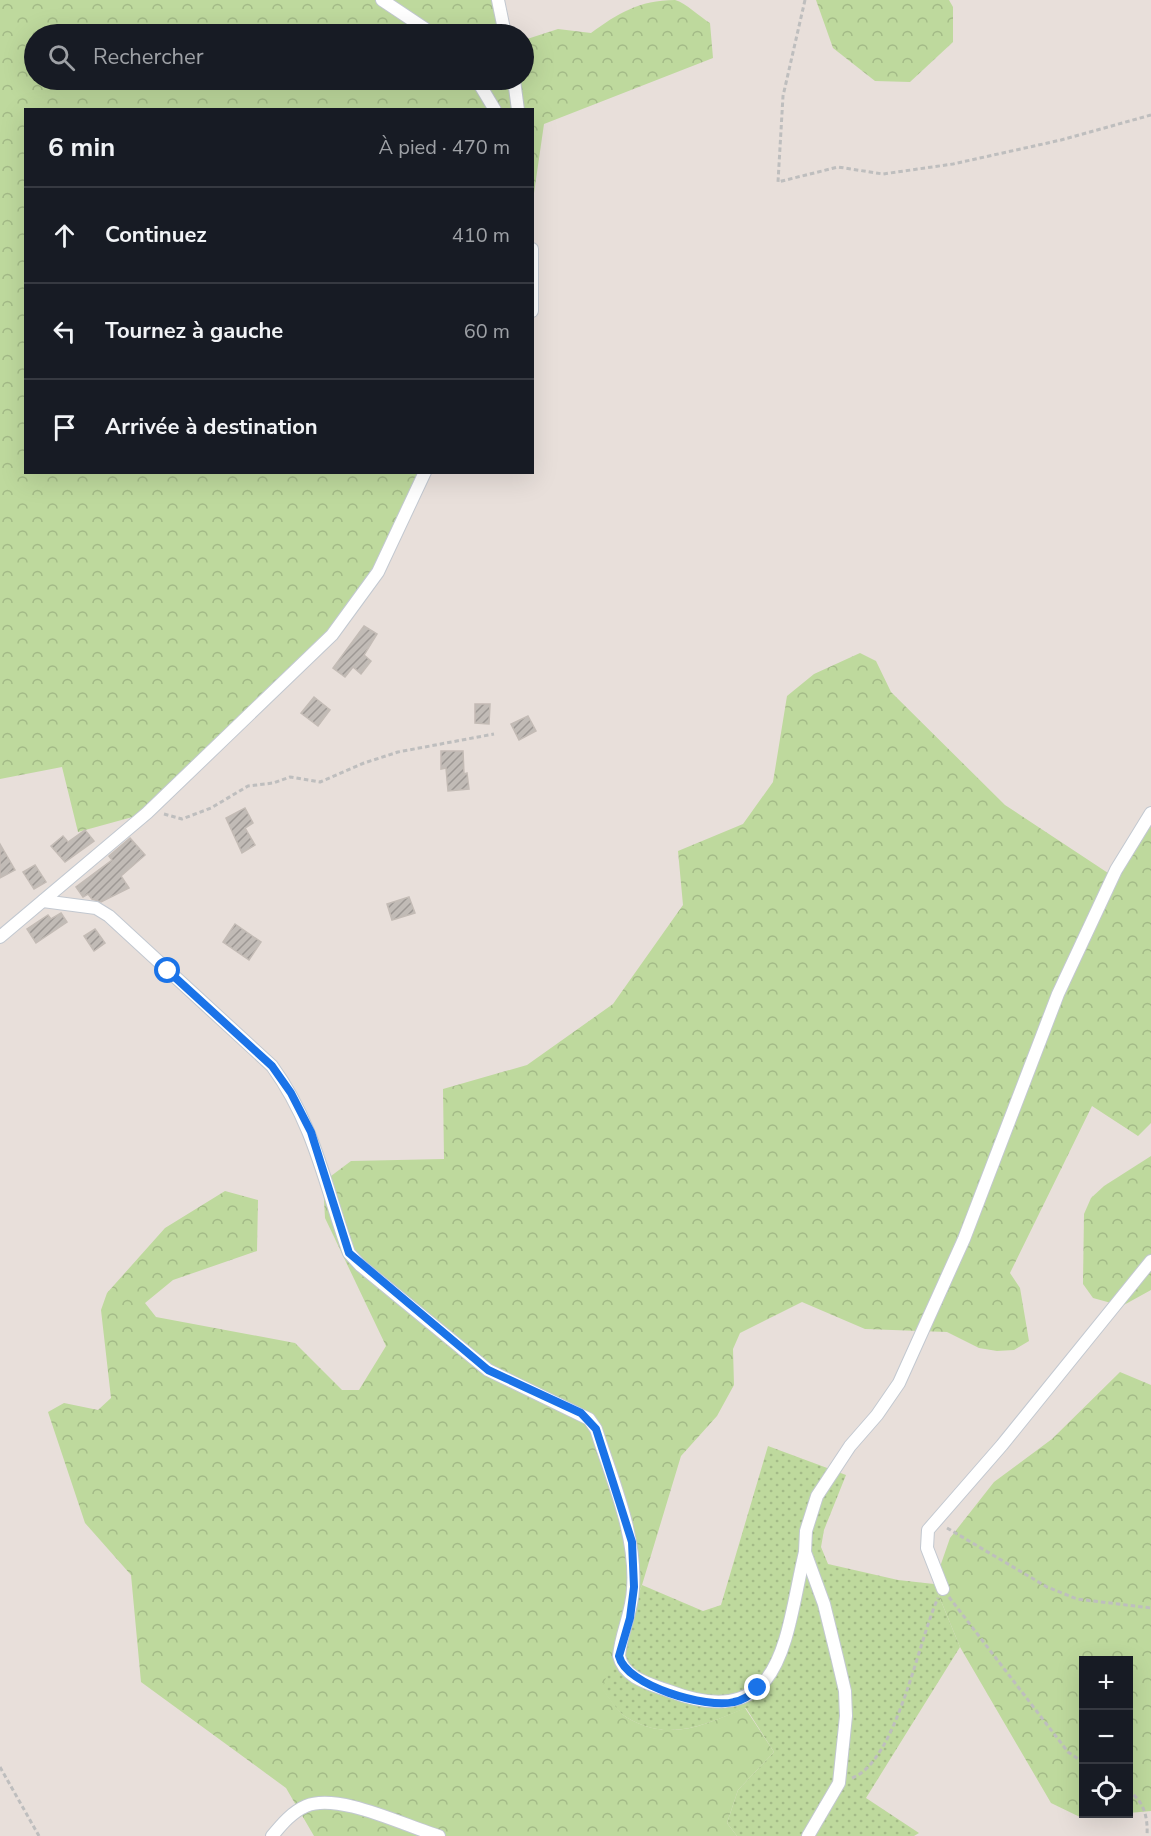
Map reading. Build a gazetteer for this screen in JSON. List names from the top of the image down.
{
  "page": {
    "search": "Rechercher",
    "heading": ["6 min", "À pied · 470 m"],
    "list": [
      ["Continuez", "410 m"],
      ["Tournez à gauche", "60 m"],
      "Arrivée à destination"
    ],
    "map_buttons": ["+", "−"]
  }
}
